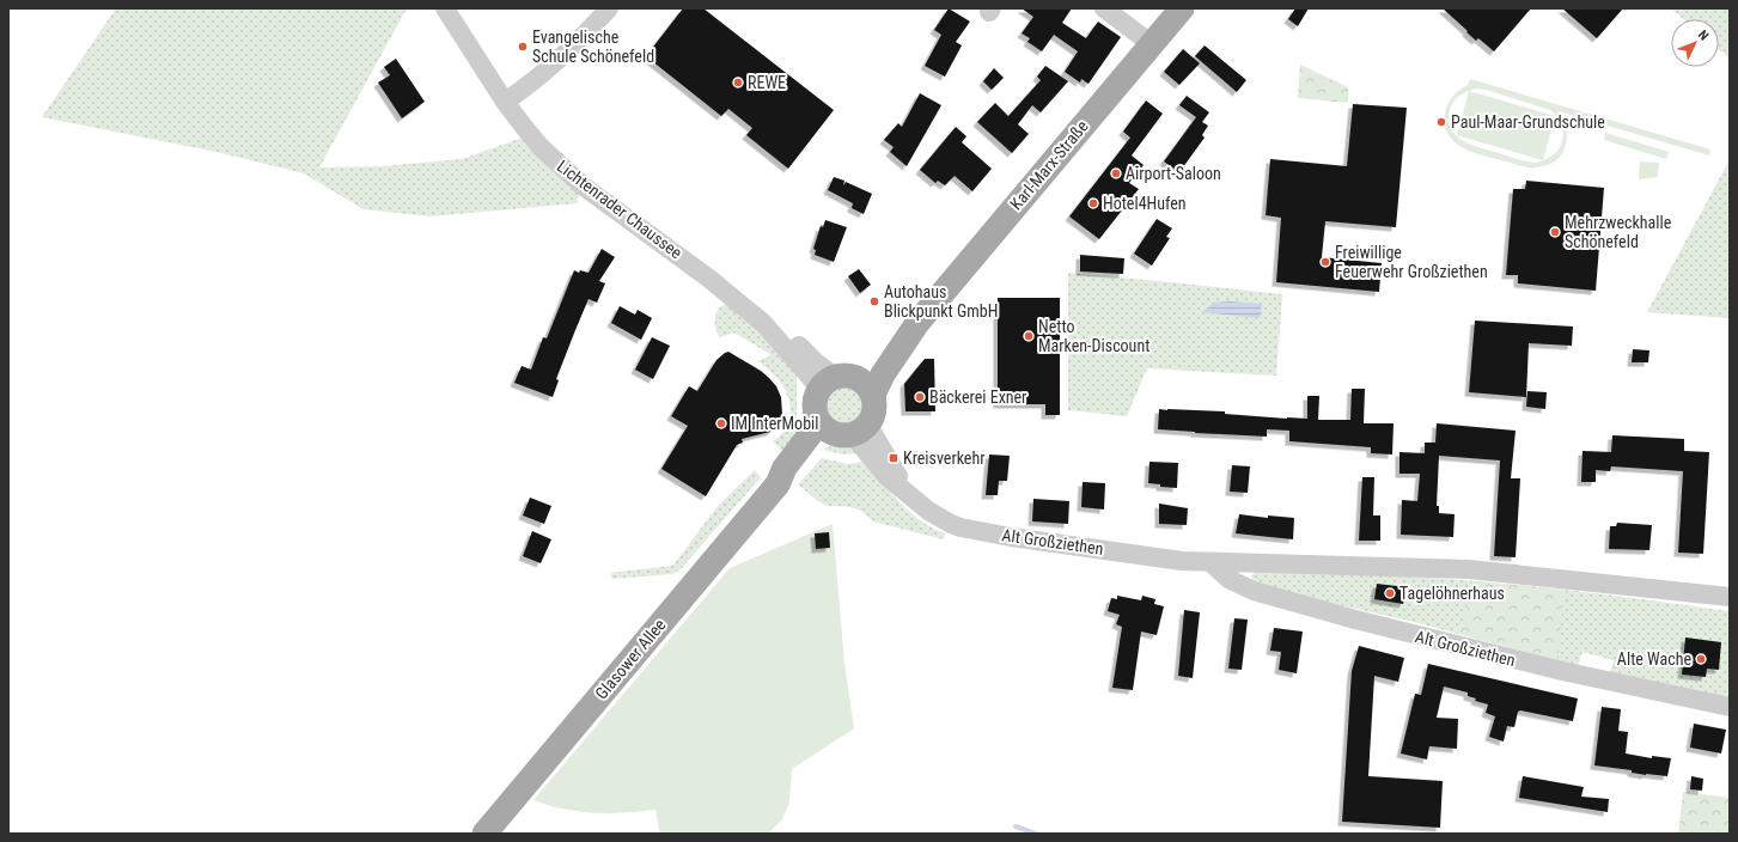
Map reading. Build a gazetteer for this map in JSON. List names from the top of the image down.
{
  "streets": {
    "main road": ["Karl-Marx-Straße", "Glasower Allee"],
    "street": ["Lichtenrader Chaussee", "Alt Großziethen"]
  },
  "crossings": [
    ["Karl-Marx-Straße", "Lichtenrader Chaussee"],
    ["Alt Großziethen", "Glasower Allee"]
  ],
  "places": {
    "other": [
      "Evangelische Schule Schönefeld",
      "REWE",
      "Paul-Maar-Grundschule",
      "Airport-Saloon",
      "Hotel4Hufen",
      "Mehrzweckhalle Schönefeld",
      "Freiwillige Feuerwehr Großziethen",
      "Autohaus Blickpunkt GmbH",
      "Netto Marken-Discount",
      "Bäckerei Exner",
      "IM InterMobil",
      "Tagelöhnerhaus",
      "Alte Wache"
    ],
    "transit": ["Kreisverkehr"]
  },
  "north": "top right"
}
